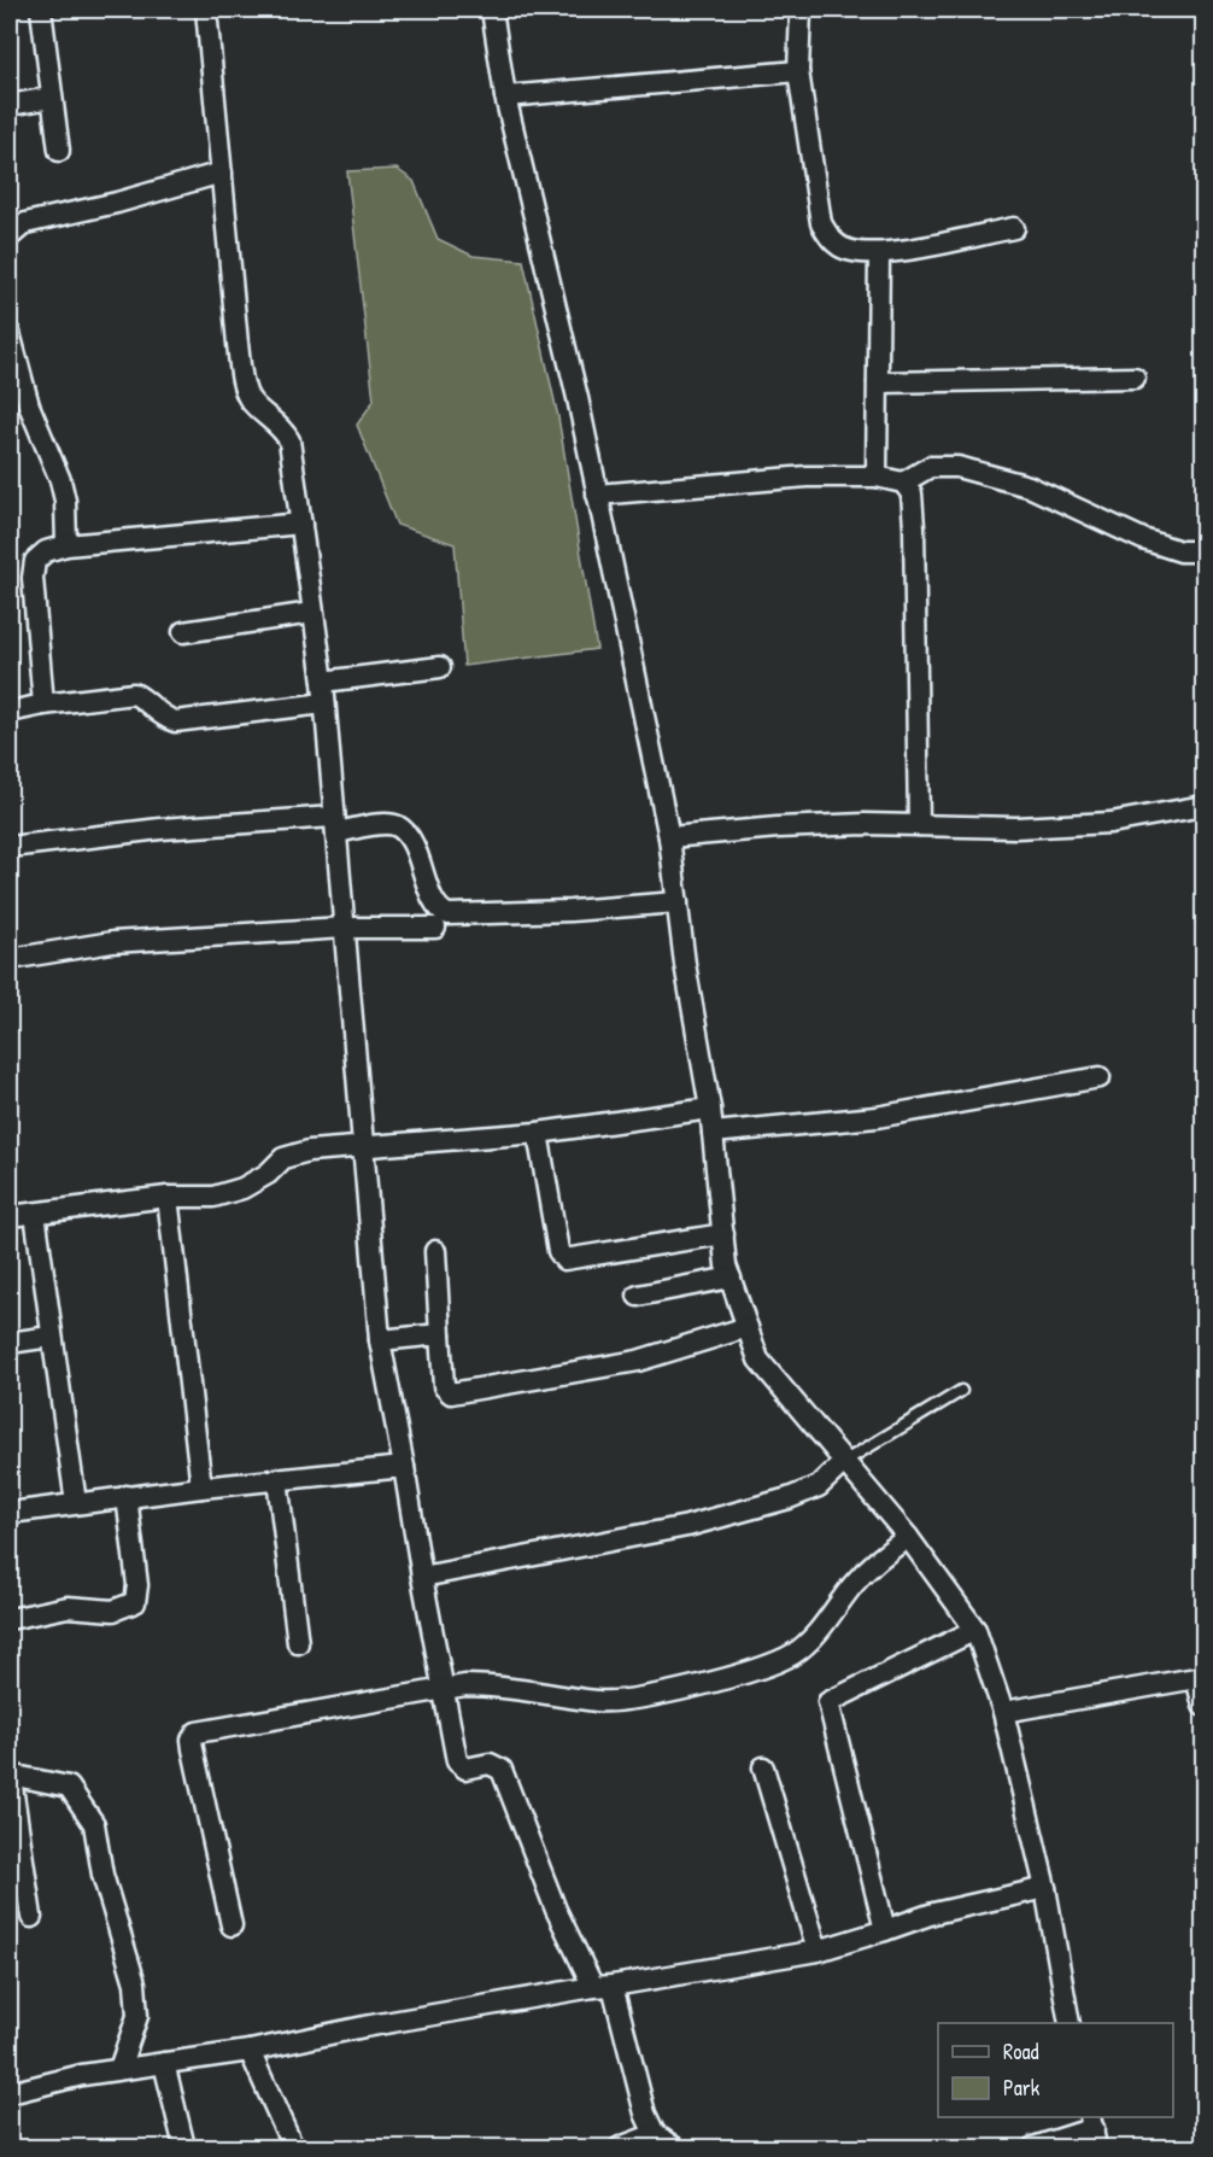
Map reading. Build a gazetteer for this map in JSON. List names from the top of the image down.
{
  "legend": ["Road", "Park"]
}
